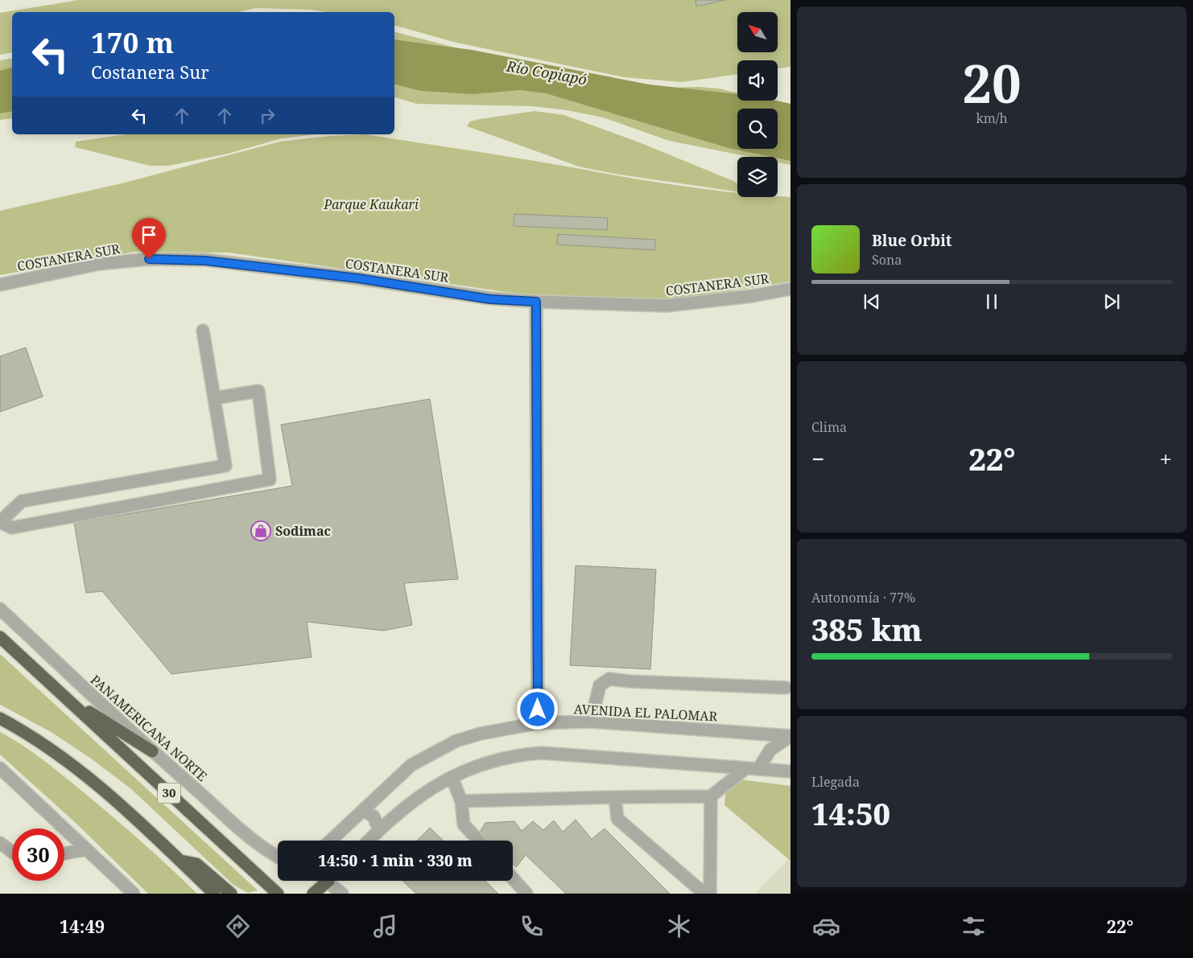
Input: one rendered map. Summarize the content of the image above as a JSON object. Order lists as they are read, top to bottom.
{
  "streets": {
    "highway": ["30"],
    "street": ["COSTANERA SUR", "AVENIDA EL PALOMAR", "PANAMERICANA NORTE"]
  },
  "water": ["Río Copiapó"],
  "parks": ["Parque Kaukari"],
  "places": {
    "shop": ["Sodimac"]
  },
  "north": "top left",
  "page": {
    "tile": [
      ["20", "km/h"],
      "Clima",
      ["Autonomía · 77%", "385 km"],
      ["Llegada", "14:50"]
    ],
    "turn": ["170 m", "Costanera Sur"],
    "song": ["Blue Orbit", "Sona"],
    "heat": ["−", "22°", "+"],
    "limit": "30",
    "trip": "14:50 · 1 min · 330 m",
    "tabs": ["14:49", "22°"]
  }
}
